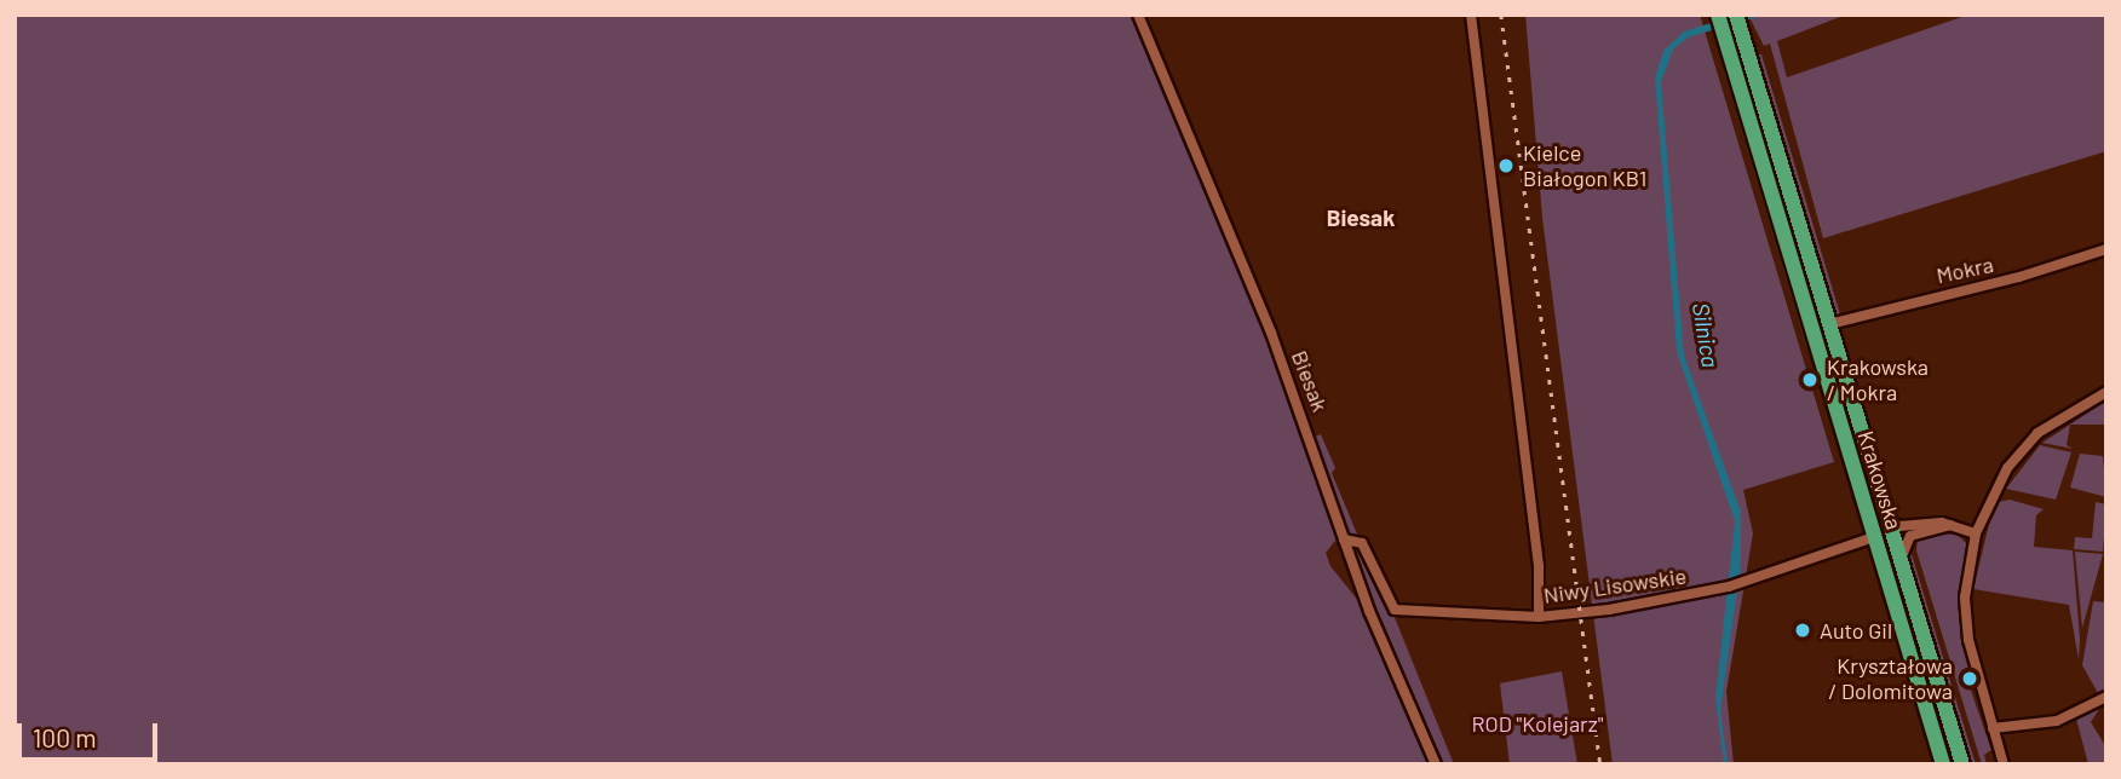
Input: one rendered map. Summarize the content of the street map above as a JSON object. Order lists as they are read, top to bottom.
{
  "streets": {
    "main road": ["Krakowska"],
    "street": ["Mokra", "Biesak", "Niwy Lisowskie"]
  },
  "crossings": [
    ["Mokra", "Krakowska"],
    ["Biesak", "Niwy Lisowskie"],
    ["Krakowska", "Niwy Lisowskie"]
  ],
  "districts": ["Biesak"],
  "water": ["Silnica"],
  "parks": ["ROD \"Kolejarz\""],
  "places": [
    "Kielce Białogon KB1",
    "Krakowska / Mokra",
    "Auto Gil",
    "Kryształowa / Dolomitowa"
  ],
  "scale_bar": "100 m"
}
